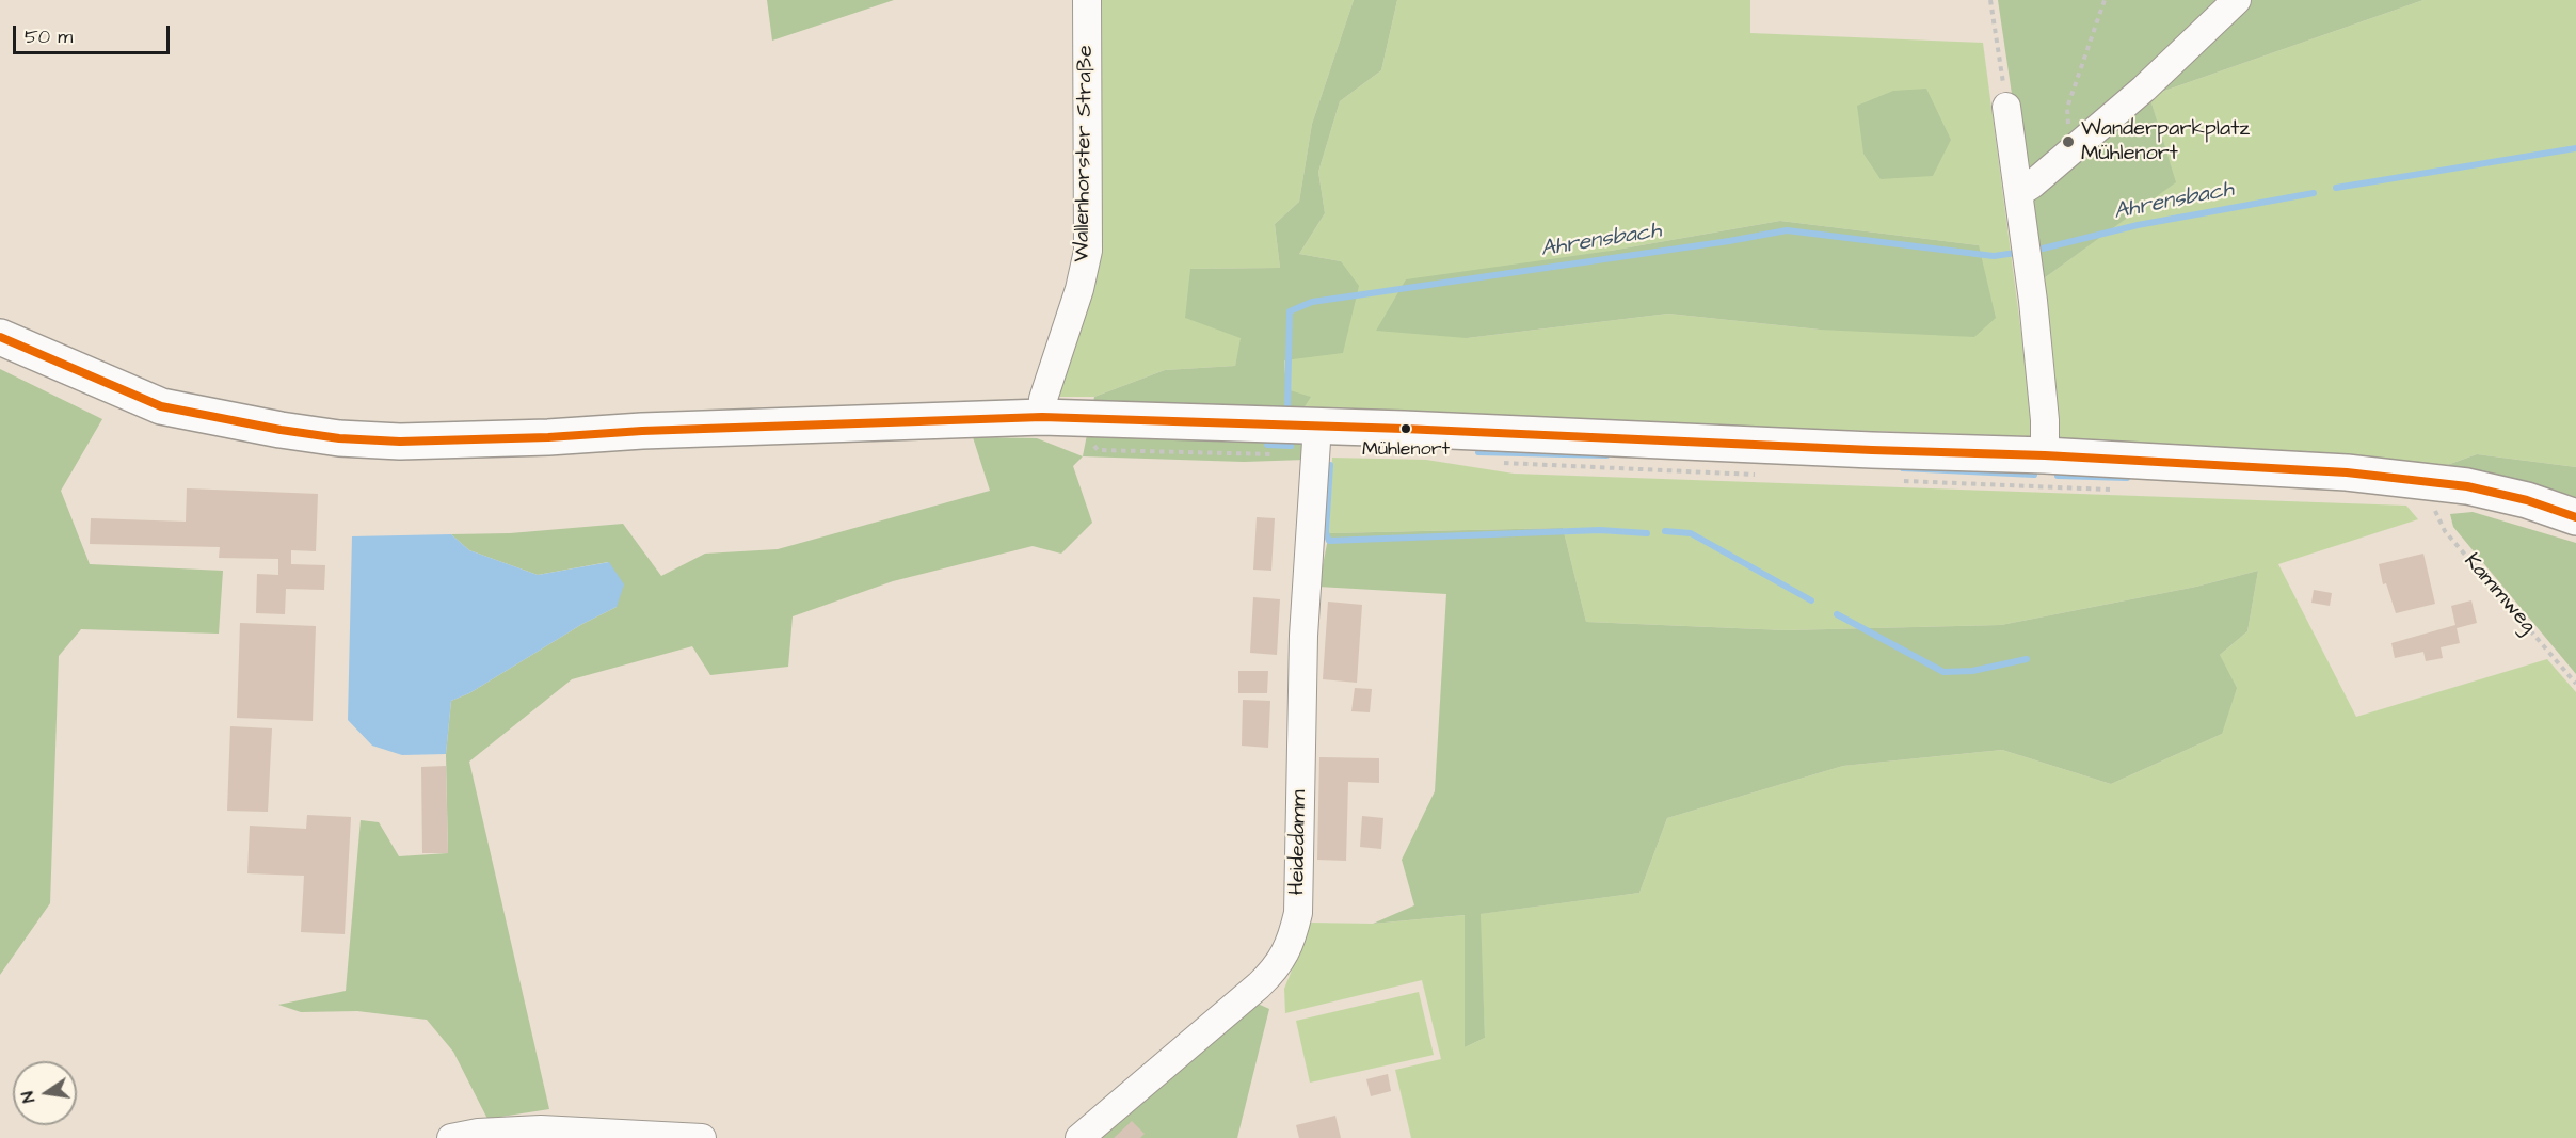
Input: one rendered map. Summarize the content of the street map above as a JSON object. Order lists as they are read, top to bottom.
{
  "streets": {
    "street": ["Wallenhorster Straße", "Heidedamm"],
    "path": ["Kammweg"]
  },
  "water": ["Ahrensbach"],
  "places": ["Wanderparkplatz Mühlenort", "Mühlenort"],
  "scale_bar": "50 m",
  "north": "left"
}
